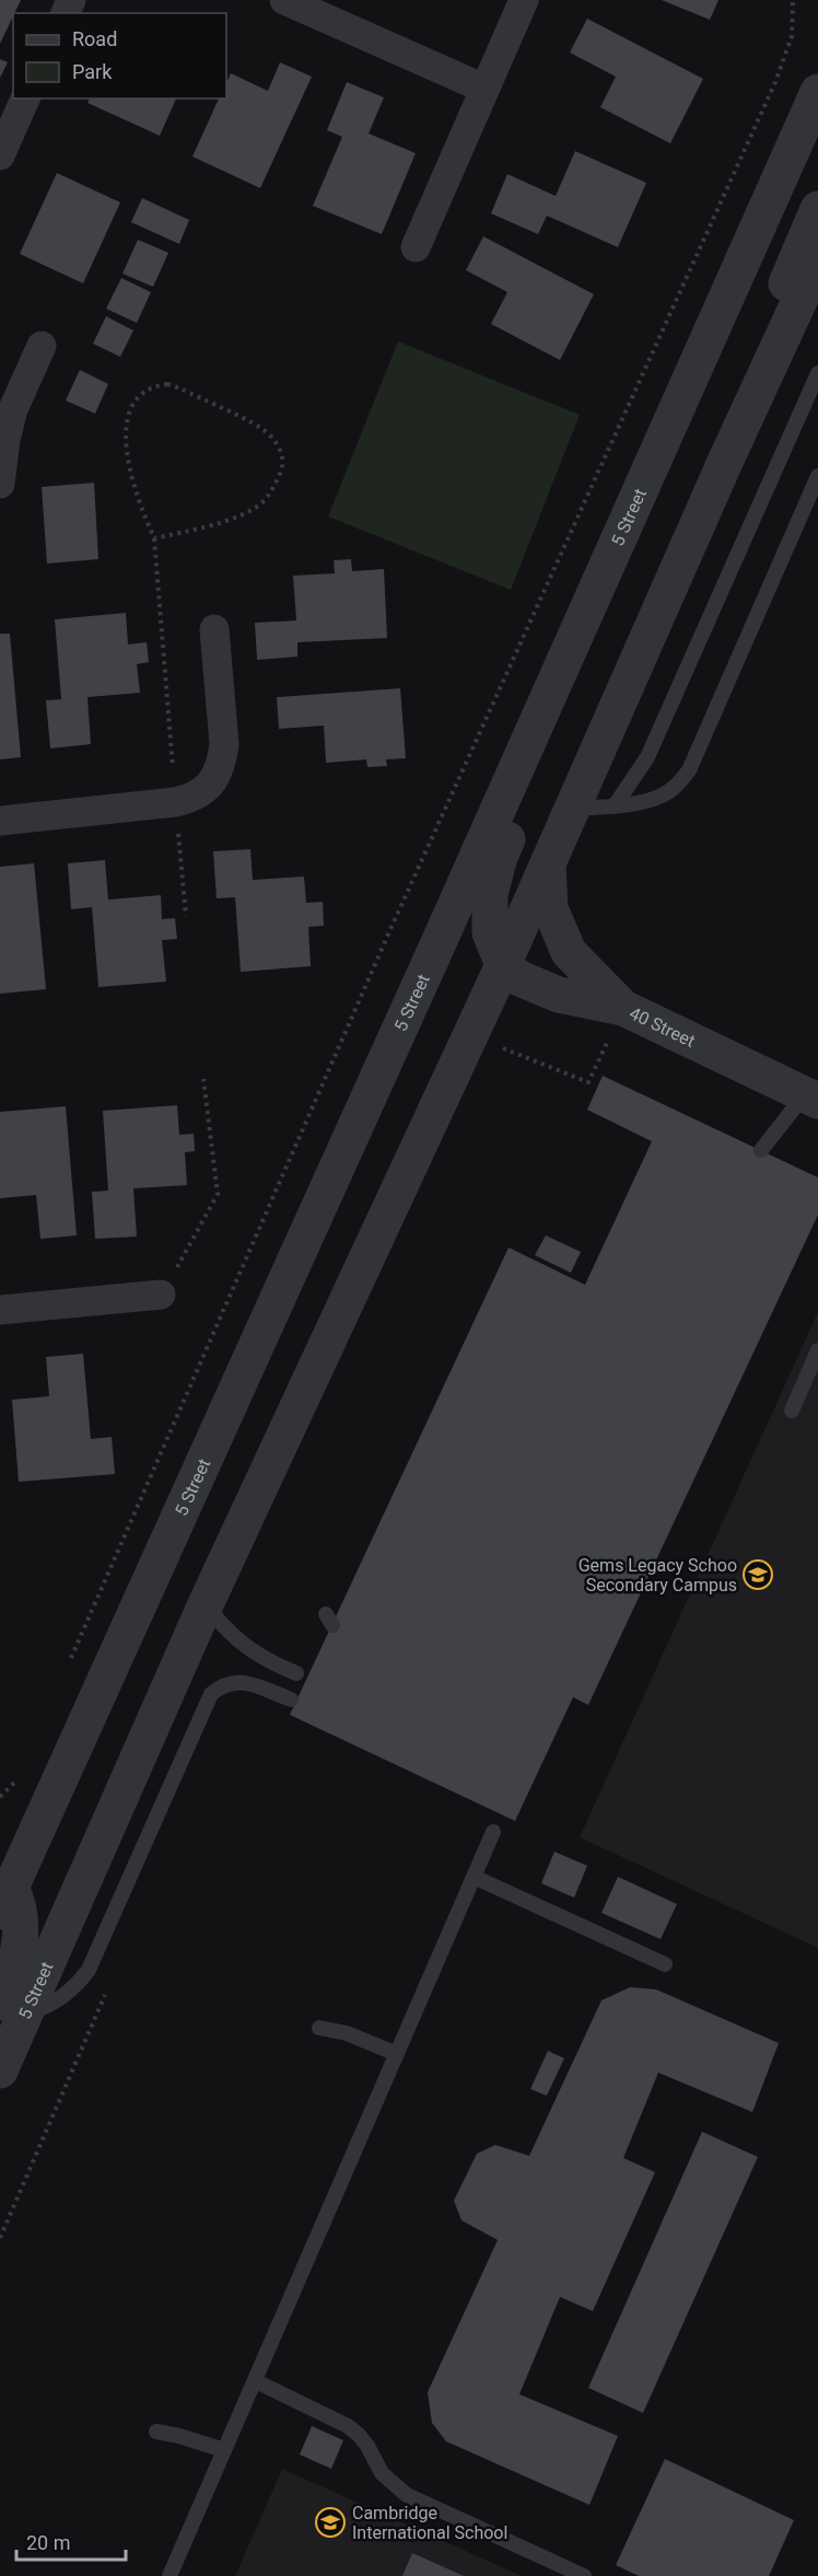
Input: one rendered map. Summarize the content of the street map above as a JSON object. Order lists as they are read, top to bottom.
{
  "streets": {
    "street": ["5 Street", "40 Street"]
  },
  "crossings": [
    ["5 Street", "40 Street"]
  ],
  "places": {
    "school or university": ["Gems Legacy Schoo Secondary Campus", "Cambridge International School"]
  },
  "legend": ["Road", "Park"],
  "scale_bar": "20 m"
}
